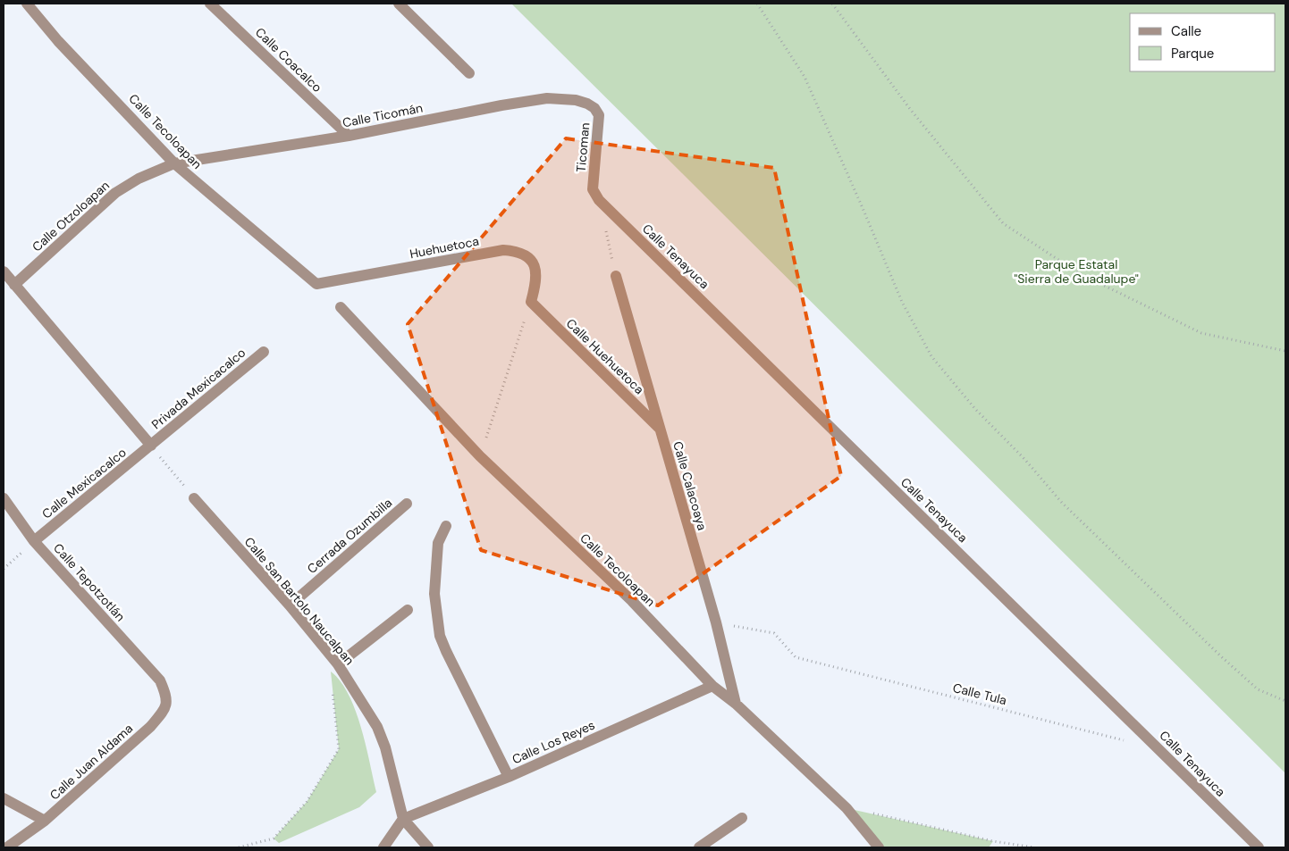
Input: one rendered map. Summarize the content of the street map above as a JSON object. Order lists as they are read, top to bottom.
{
  "streets": {
    "street": [
      "Calle Coacalco",
      "Calle Ticomán",
      "Calle Tecoloapan",
      "Ticoman",
      "Calle Otzoloapan",
      "Huehuetoca",
      "Calle Tenayuca",
      "Calle Huehuetoca",
      "Privada Mexicacalco",
      "Calle Mexicacalco",
      "Calle Calacoaya",
      "Cerrada Ozumbilla",
      "Calle Tepotzotlán",
      "Calle San Bartolo Naucalpan",
      "Calle Los Reyes",
      "Calle Juan Aldama"
    ],
    "path": ["Calle Tula"]
  },
  "crossings": [
    ["Calle Coacalco", "Calle Ticomán"],
    ["Calle Ticomán", "Calle Tecoloapan"],
    ["Calle Ticomán", "Ticoman"],
    ["Calle Ticomán", "Calle Otzoloapan"],
    ["Calle Tecoloapan", "Calle Otzoloapan"],
    ["Calle Tecoloapan", "Huehuetoca"],
    ["Calle Tecoloapan", "Calle Calacoaya"],
    ["Calle Tecoloapan", "Calle Los Reyes"],
    ["Ticoman", "Calle Tenayuca"],
    ["Huehuetoca", "Calle Huehuetoca"],
    ["Calle Huehuetoca", "Calle Calacoaya"],
    ["Privada Mexicacalco", "Calle Mexicacalco"],
    ["Calle Mexicacalco", "Calle Tepotzotlán"],
    ["Calle Calacoaya", "Calle Tula"],
    ["Cerrada Ozumbilla", "Calle San Bartolo Naucalpan"],
    ["Calle Tepotzotlán", "Calle Juan Aldama"],
    ["Calle San Bartolo Naucalpan", "Calle Los Reyes"]
  ],
  "parks": ["Parque Estatal \"Sierra de Guadalupe\""],
  "legend": ["Calle", "Parque"]
}
